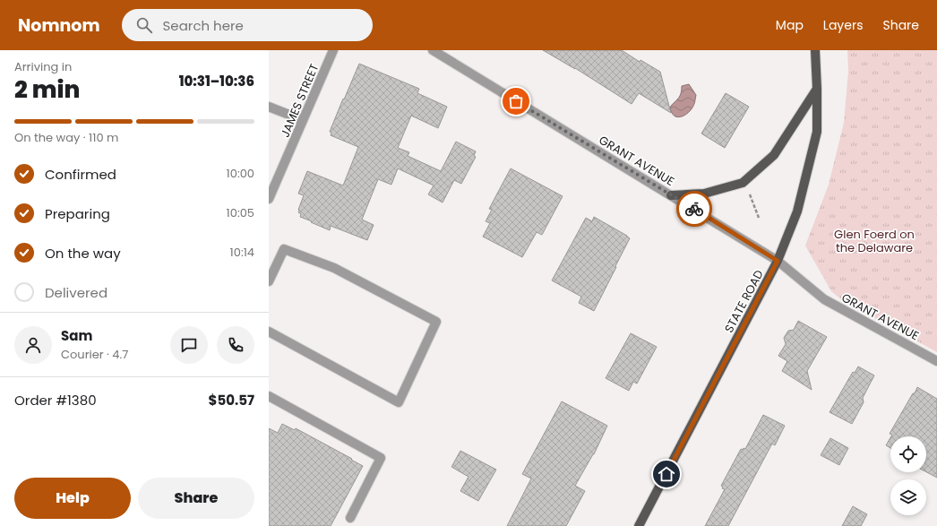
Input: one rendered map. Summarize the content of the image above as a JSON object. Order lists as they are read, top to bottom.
{
  "streets": {
    "main road": ["STATE ROAD"],
    "street": ["JAMES STREET", "GRANT AVENUE"]
  },
  "crossings": [
    ["GRANT AVENUE", "STATE ROAD"]
  ],
  "parks": ["Glen Foerd on the Delaware"],
  "page": {
    "header": "Nomnom",
    "search": "Search here",
    "nav": ["Map", "Layers", "Share"],
    "heading": ["2 min", "Arriving in", "10:31–10:36"],
    "panel": [
      "Sam",
      "Courier · 4.7",
      "Order #1380",
      "$50.57"
    ],
    "bar": "On the way · 110 m",
    "list": [
      ["Confirmed", "10:00"],
      ["Preparing", "10:05"],
      ["On the way", "10:14"],
      "Delivered"
    ],
    "buttons": ["Help", "Share"]
  }
}
